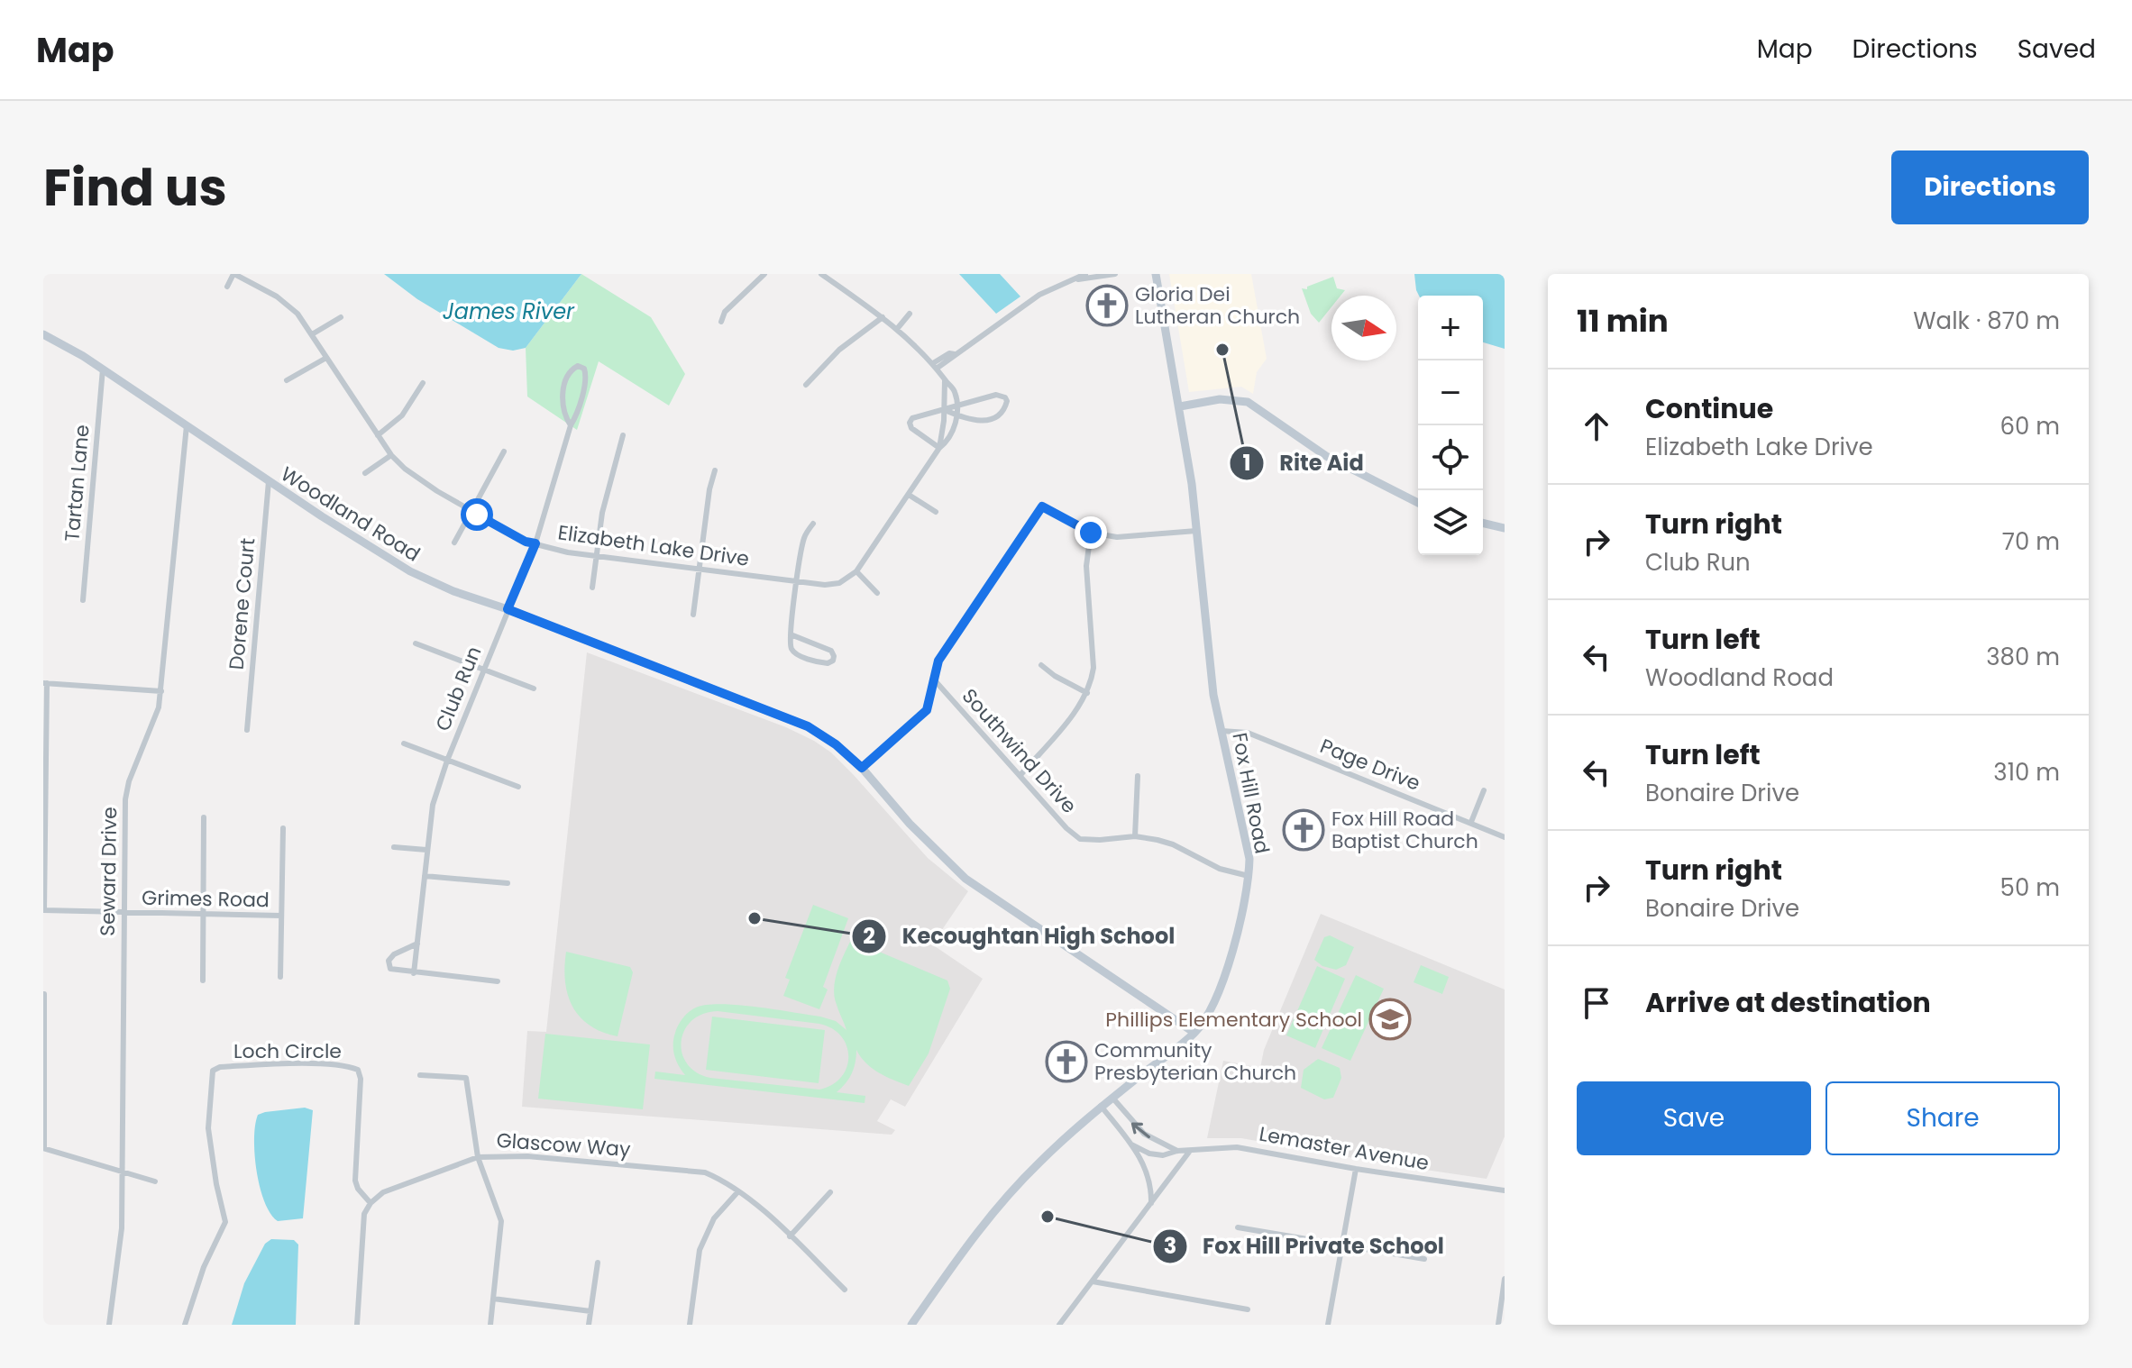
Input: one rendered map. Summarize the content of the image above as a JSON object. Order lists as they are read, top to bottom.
{
  "streets": {
    "main road": ["Woodland Road", "Fox Hill Road"],
    "street": [
      "Tartan Lane",
      "Elizabeth Lake Drive",
      "Dorene Court",
      "Club Run",
      "Southwind Drive",
      "Page Drive",
      "Seward Drive",
      "Grimes Road",
      "Loch Circle",
      "Glascow Way",
      "Lemaster Avenue"
    ]
  },
  "crossings": [
    ["Tartan Lane", "Woodland Road"],
    ["Woodland Road", "Dorene Court"],
    ["Woodland Road", "Club Run"],
    ["Woodland Road", "Fox Hill Road"],
    ["Woodland Road", "Seward Drive"],
    ["Elizabeth Lake Drive", "Club Run"],
    ["Southwind Drive", "Fox Hill Road"],
    ["Page Drive", "Fox Hill Road"],
    ["Fox Hill Road", "Lemaster Avenue"],
    ["Seward Drive", "Grimes Road"],
    ["Loch Circle", "Glascow Way"]
  ],
  "water": ["James River"],
  "places": {
    "church": ["Gloria Dei Lutheran Church", "Fox Hill Road Baptist Church", "Community Presbyterian Church"],
    "other": ["Rite Aid", "Kecoughtan High School", "Fox Hill Private School"],
    "school or university": ["Phillips Elementary School"]
  },
  "north": "right",
  "page": {
    "header": "Map",
    "nav": ["Map", "Directions", "Saved"],
    "title": "Find us",
    "buttons": [
      "Directions",
      ["Save", "Share"]
    ],
    "heading": ["11 min", "Walk · 870 m"],
    "map_buttons": ["+", "−"],
    "list": [
      ["Continue", "Elizabeth Lake Drive", "60 m"],
      ["Turn right", "Club Run", "70 m"],
      ["Turn left", "Woodland Road", "380 m"],
      ["Turn left", "Bonaire Drive", "310 m"],
      ["Turn right", "Bonaire Drive", "50 m"],
      "Arrive at destination"
    ]
  }
}
